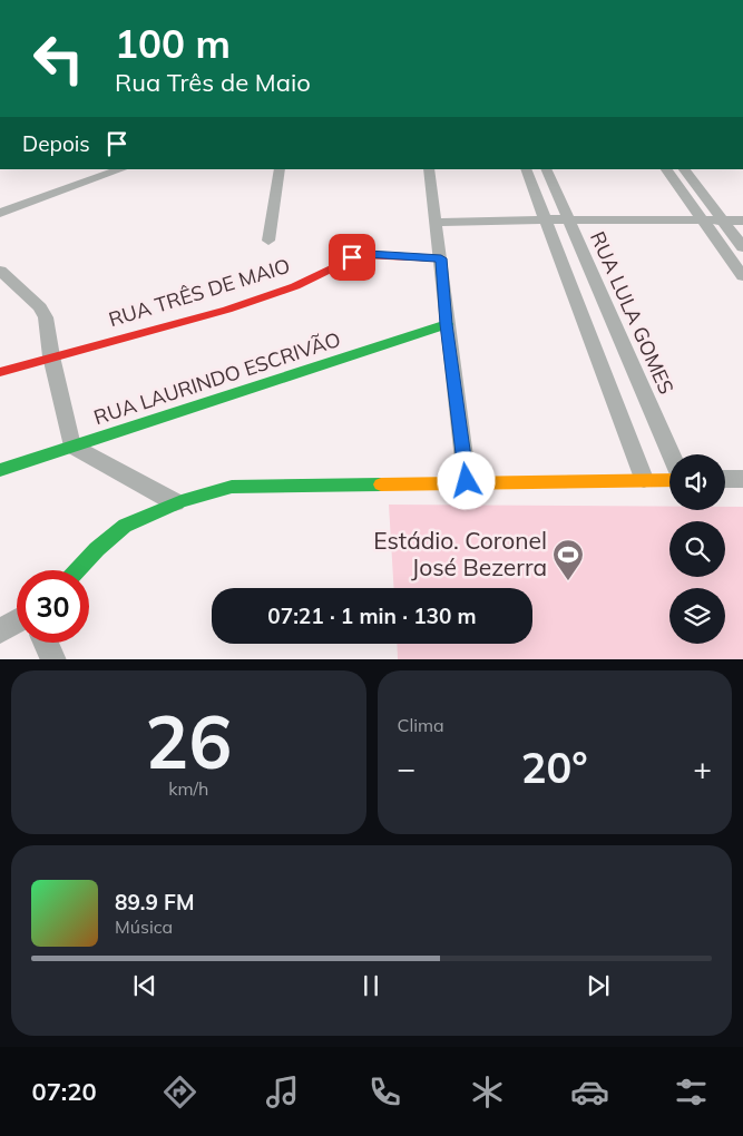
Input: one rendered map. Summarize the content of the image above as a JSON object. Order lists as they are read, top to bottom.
{
  "streets": {
    "street": ["RUA TRÊS DE MAIO", "RUA LULA GOMES", "RUA LAURINDO ESCRIVÃO"]
  },
  "places": {
    "sports": ["Estádio. Coronel José Bezerra"]
  },
  "page": {
    "turn": ["100 m", "Rua Três de Maio"],
    "then": "Depois",
    "limit": "30",
    "trip": "07:21 · 1 min · 130 m",
    "tile": [
      ["26", "km/h"],
      "Clima"
    ],
    "heat": ["−", "20°", "+"],
    "song": ["89.9 FM", "Música"],
    "tabs": "07:20"
  }
}
